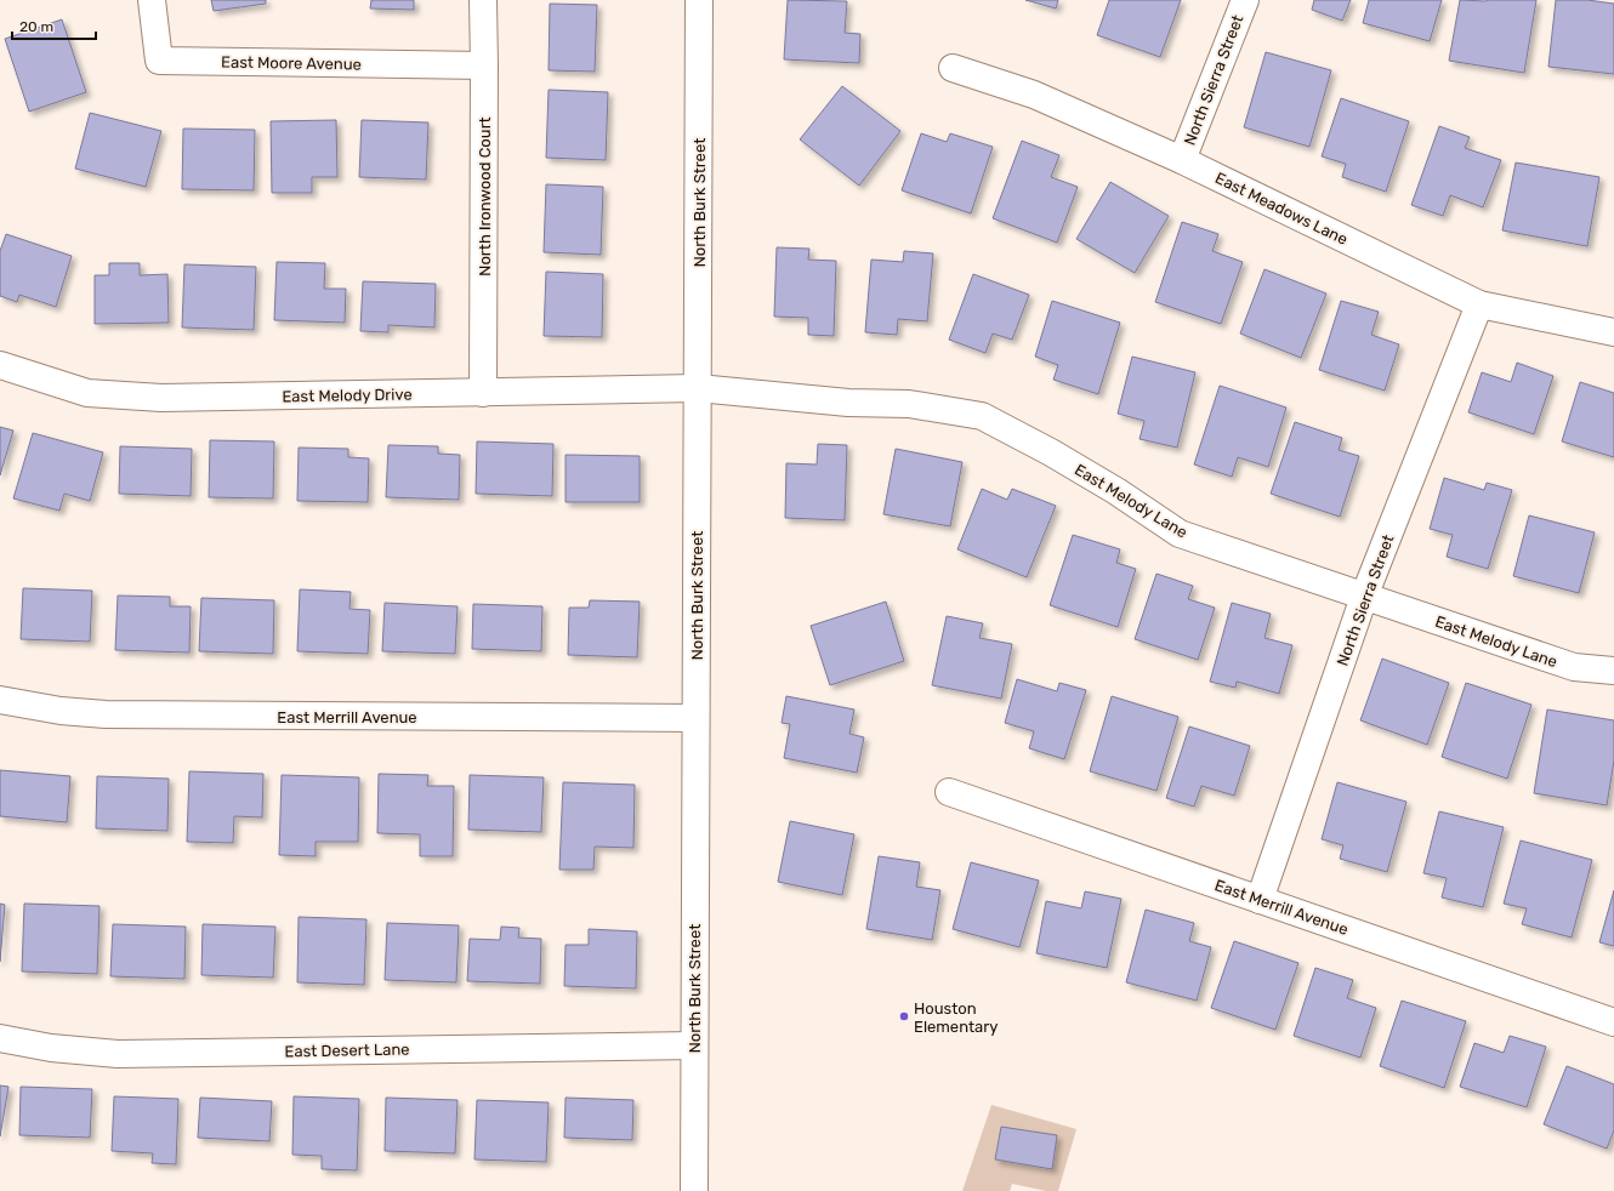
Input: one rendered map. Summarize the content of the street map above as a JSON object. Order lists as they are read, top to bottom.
{
  "streets": {
    "street": [
      "East Moore Avenue",
      "North Sierra Street",
      "North Ironwood Court",
      "North Burk Street",
      "East Meadows Lane",
      "East Melody Drive",
      "East Melody Lane",
      "East Merrill Avenue",
      "East Desert Lane"
    ]
  },
  "crossings": [
    ["East Moore Avenue", "North Ironwood Court"],
    ["North Sierra Street", "East Meadows Lane"],
    ["North Sierra Street", "East Melody Lane"],
    ["North Sierra Street", "East Merrill Avenue"],
    ["North Ironwood Court", "East Melody Drive"],
    ["North Burk Street", "East Melody Drive"],
    ["North Burk Street", "East Melody Lane"],
    ["North Burk Street", "East Merrill Avenue"],
    ["North Burk Street", "East Desert Lane"],
    ["East Melody Drive", "East Melody Lane"]
  ],
  "places": ["Houston Elementary"],
  "scale_bar": "20 m"
}
